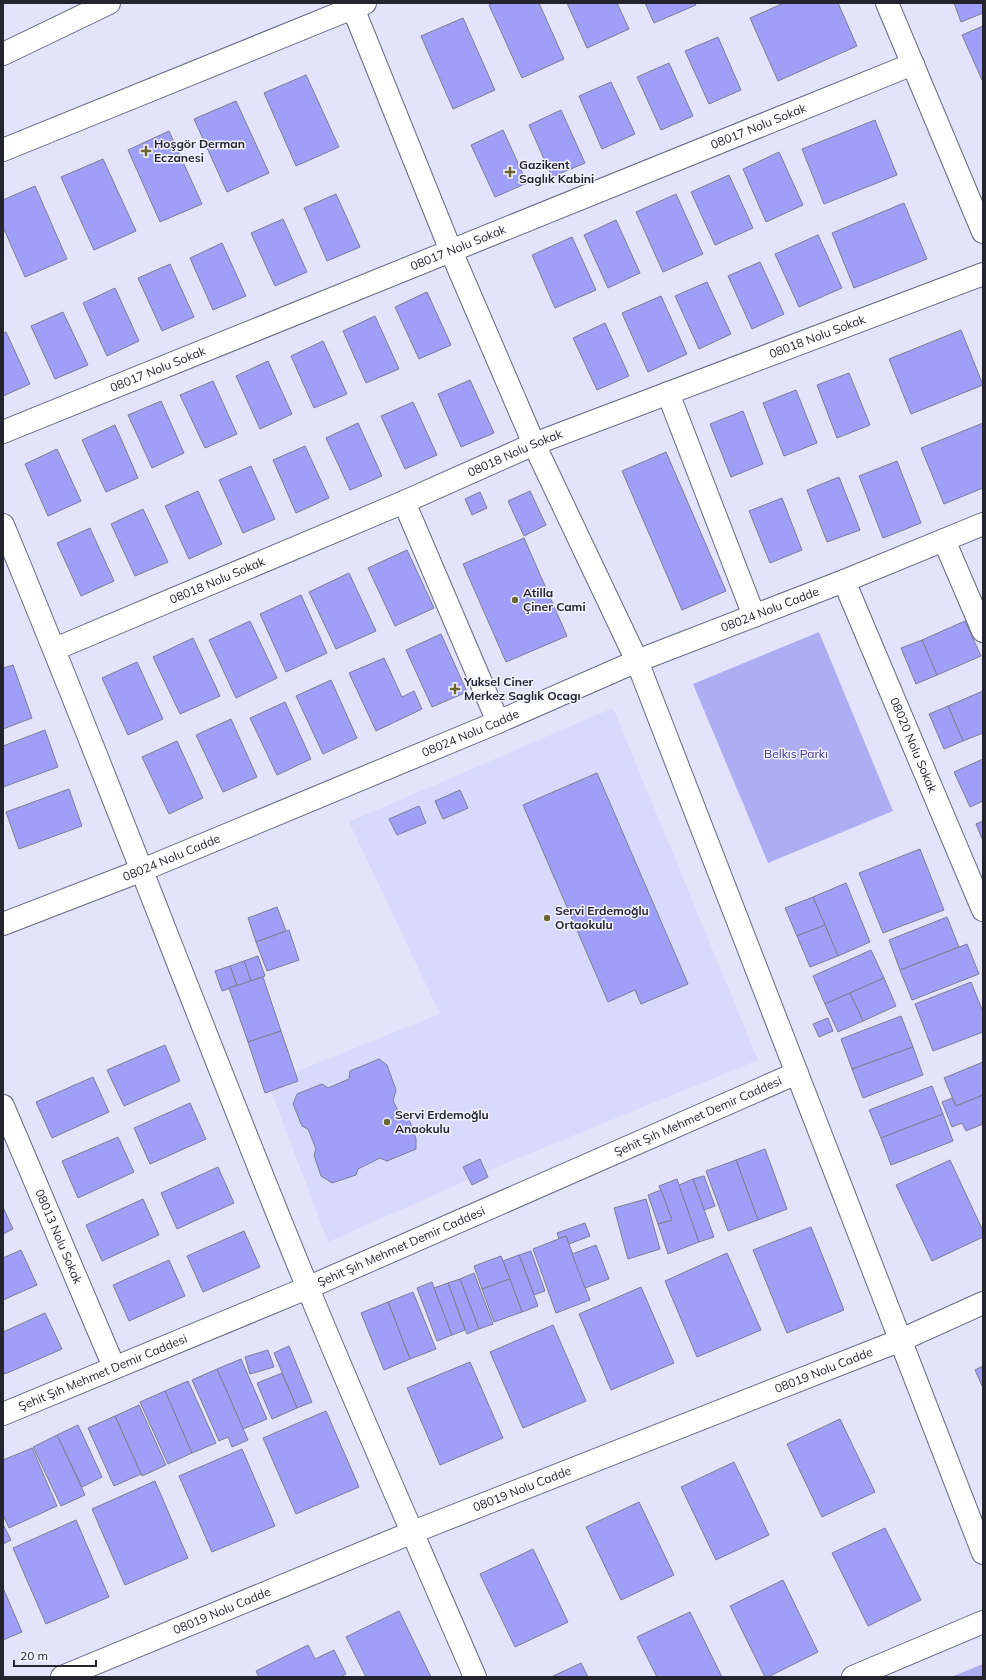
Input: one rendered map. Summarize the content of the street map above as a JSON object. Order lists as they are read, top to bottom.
{
  "streets": {
    "street": [
      "08017 Nolu Sokak",
      "08018 Nolu Sokak",
      "08024 Nolu Cadde",
      "08020 Nolu Sokak",
      "Şehit Şıh Mehmet Demir Caddesi",
      "08013 Nolu Sokak",
      "08019 Nolu Cadde"
    ]
  },
  "crossings": [
    ["08024 Nolu Cadde", "08020 Nolu Sokak"],
    ["Şehit Şıh Mehmet Demir Caddesi", "08013 Nolu Sokak"]
  ],
  "parks": ["Belkıs Parkı"],
  "places": {
    "health": ["Hoşgör Derman Eczanesi", "Gazikent Saglık Kabini", "Yuksel Ciner Merkez Saglık Ocagı"],
    "other": ["Atilla Çiner Cami", "Servi Erdemoğlu Ortaokulu", "Servi Erdemoğlu Anaokulu"]
  },
  "scale_bar": "20 m"
}
